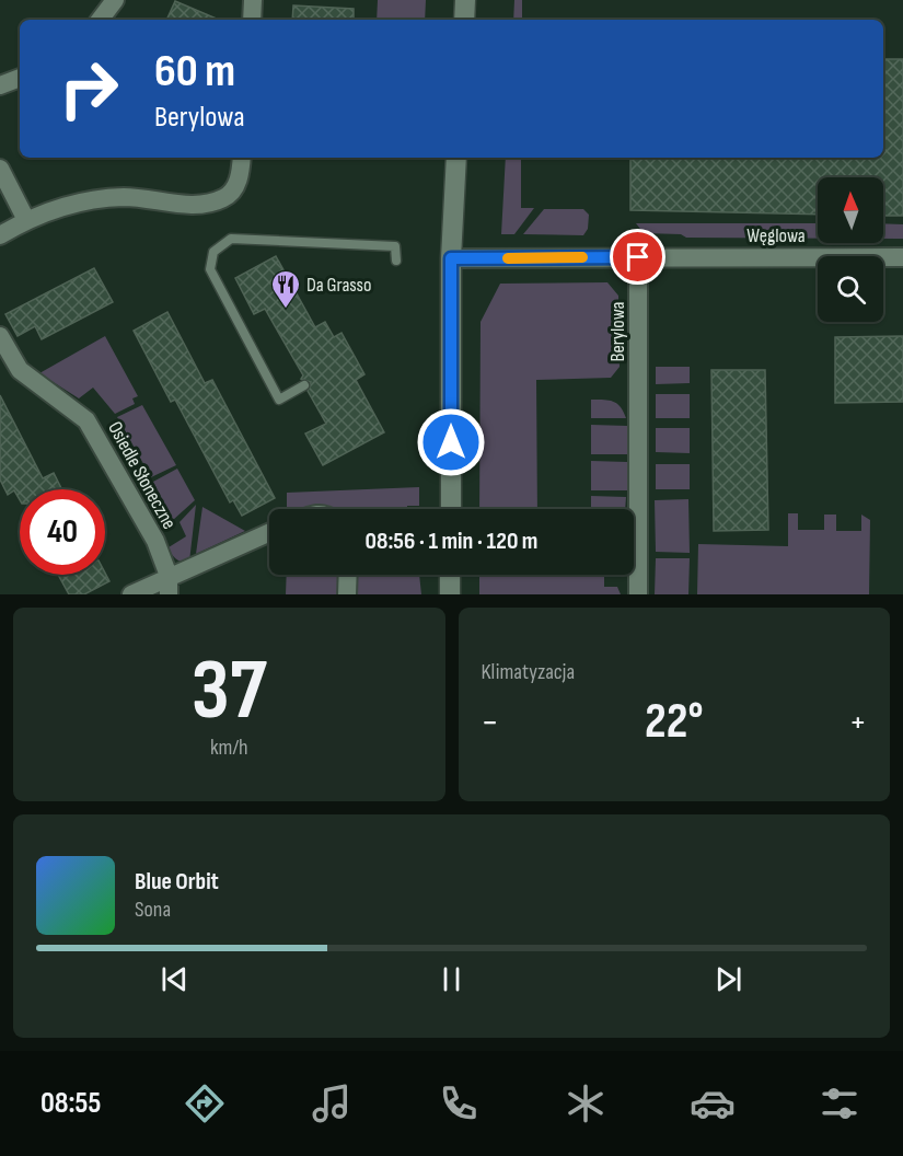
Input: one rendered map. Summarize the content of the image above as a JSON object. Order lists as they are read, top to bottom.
{
  "streets": {
    "street": ["Węglowa", "Berylowa", "Osiedle Słoneczne"]
  },
  "crossings": [
    ["Węglowa", "Berylowa"]
  ],
  "places": {
    "restaurant": ["Da Grasso"]
  },
  "north": "top",
  "page": {
    "turn": ["60 m", "Berylowa"],
    "limit": "40",
    "trip": "08:56 · 1 min · 120 m",
    "tile": [
      ["37", "km/h"],
      "Klimatyzacja"
    ],
    "heat": ["−", "22°", "+"],
    "song": ["Blue Orbit", "Sona"],
    "tabs": "08:55"
  }
}
